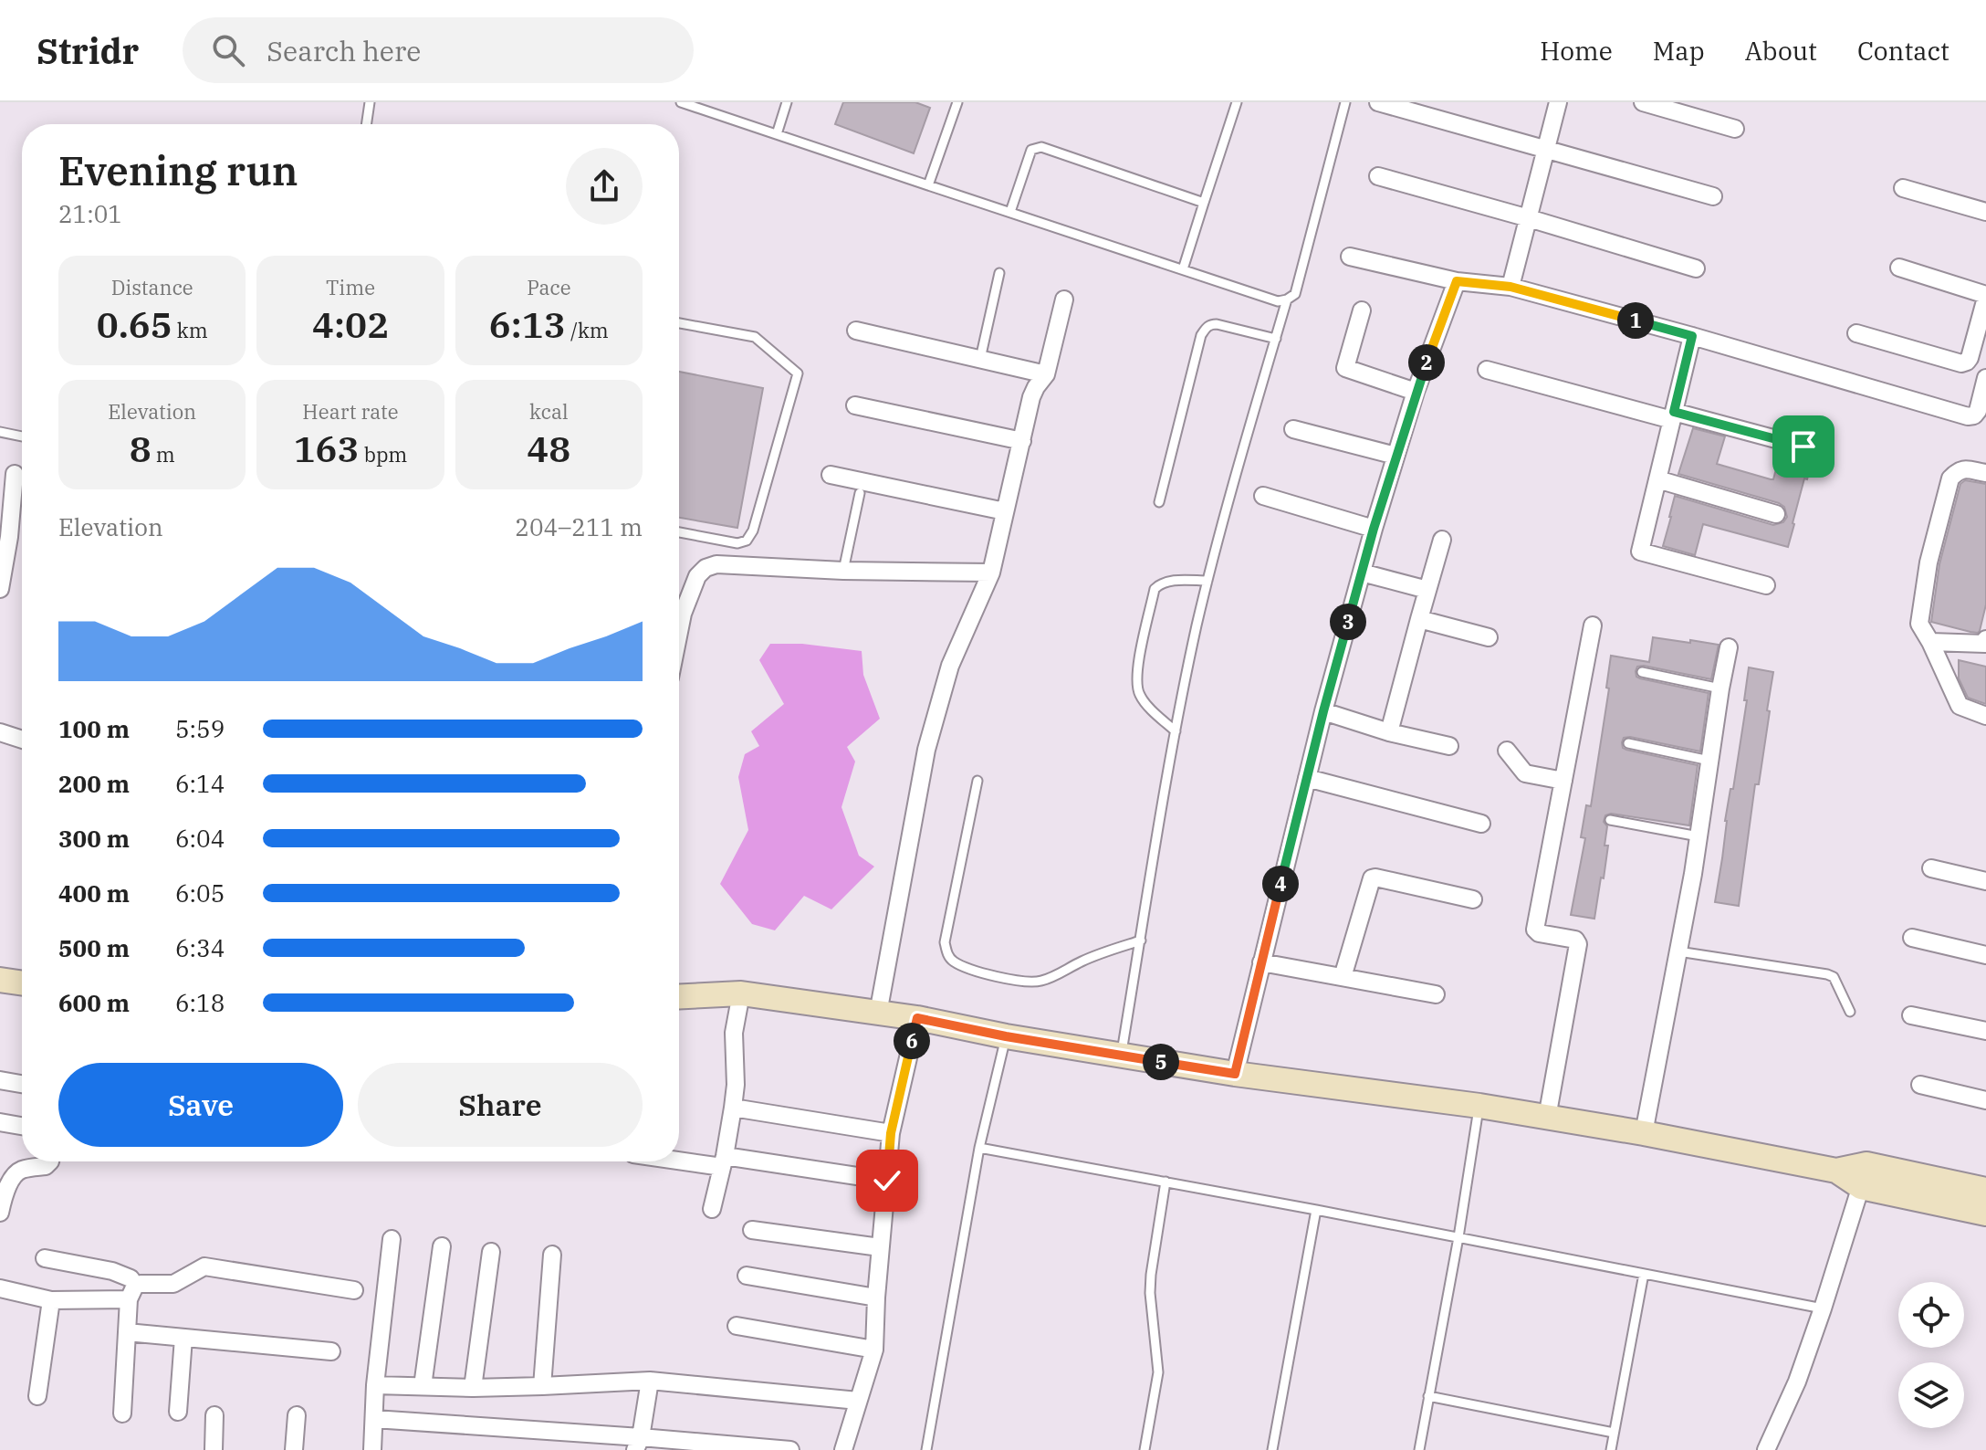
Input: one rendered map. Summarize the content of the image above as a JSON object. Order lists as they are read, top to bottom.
{
  "page": {
    "header": "Stridr",
    "search": "Search here",
    "nav": [
      "Home",
      "Map",
      "About",
      "Contact"
    ],
    "heading": ["Evening run", "21:01"],
    "stats": [
      ["Distance", "0.65 km"],
      ["Time", "4:02"],
      ["Pace", "6:13 /km"],
      ["Elevation", "8 m"],
      ["Heart rate", "163 bpm"],
      ["kcal", "48"]
    ],
    "pins": [
      "1",
      "2",
      "3",
      "4",
      "6",
      "5"
    ],
    "chart": ["Elevation", "204–211 m"],
    "list": [
      {
        "name": "100 m",
        "note": "5:59"
      },
      {
        "name": "200 m",
        "note": "6:14"
      },
      {
        "name": "300 m",
        "note": "6:04"
      },
      {
        "name": "400 m",
        "note": "6:05"
      },
      {
        "name": "500 m",
        "note": "6:34"
      },
      {
        "name": "600 m",
        "note": "6:18"
      }
    ],
    "buttons": ["Save", "Share"]
  }
}
